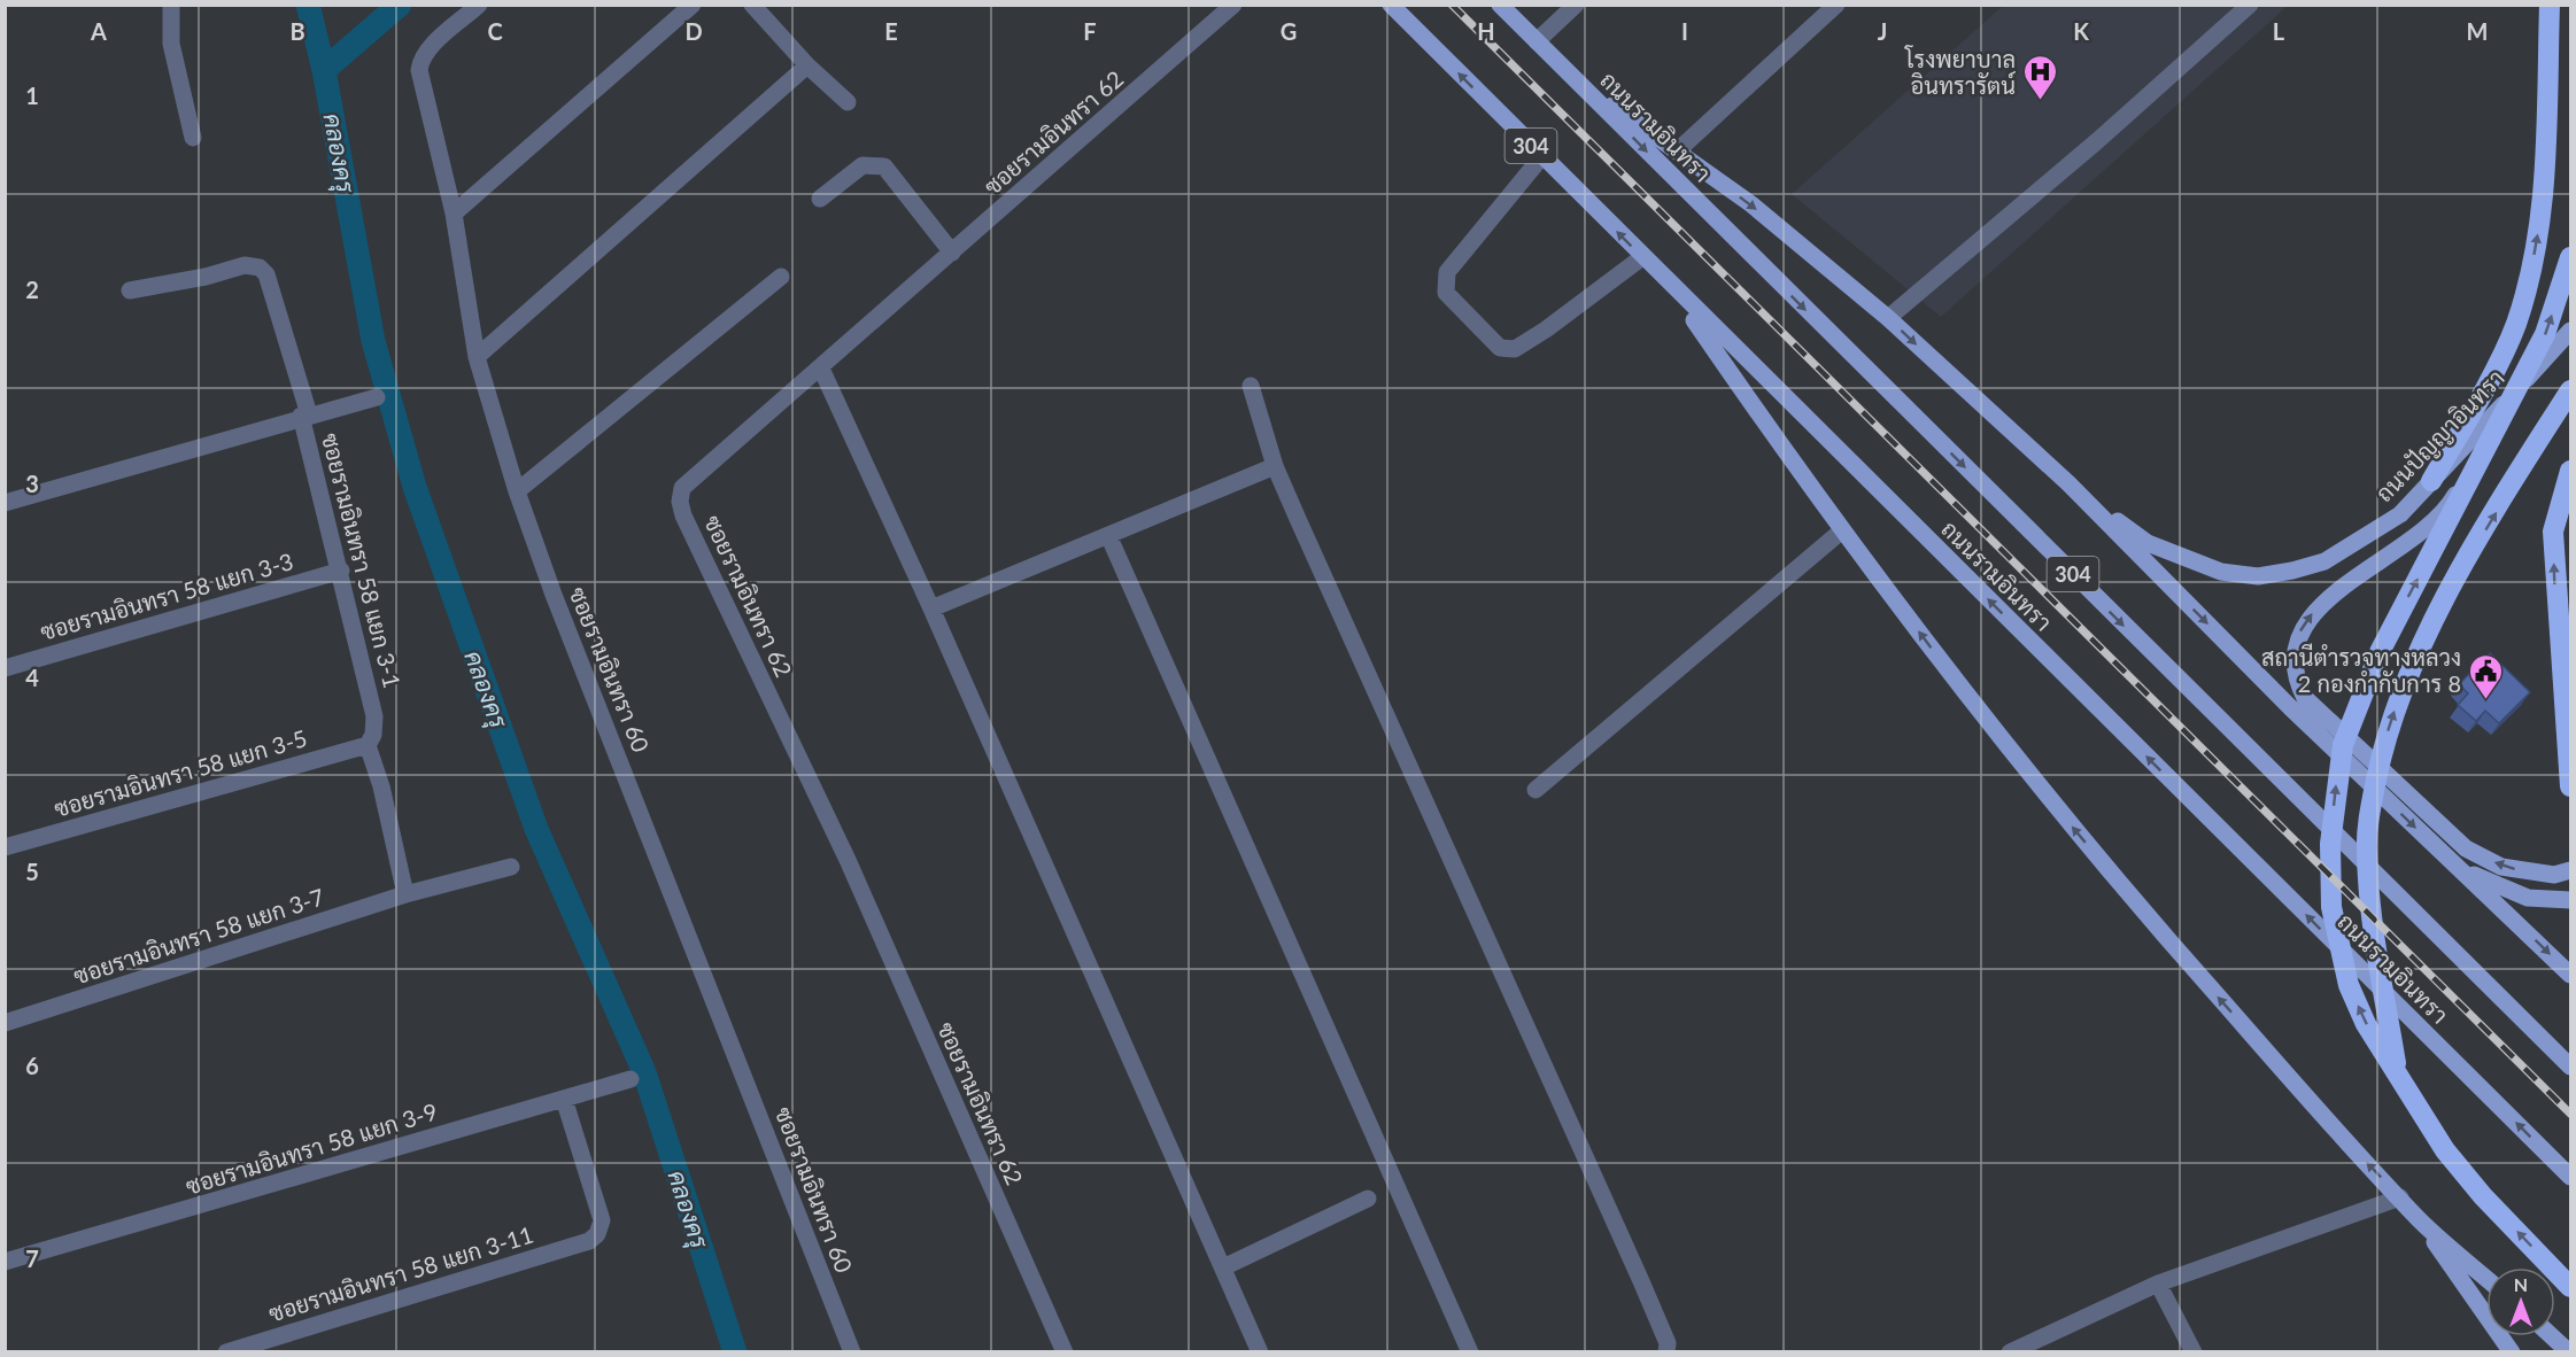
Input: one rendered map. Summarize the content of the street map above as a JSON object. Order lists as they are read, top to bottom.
{
  "streets": {
    "main road": ["ถนนรามอินทรา", "304", "ถนนปัญญาอินทรา"],
    "street": [
      "ซอยรามอินทรา 62",
      "ซอยรามอินทรา 58 แยก 3-1",
      "ซอยรามอินทรา 58 แยก 3-3",
      "ซอยรามอินทรา 60",
      "ซอยรามอินทรา 58 แยก 3-5",
      "ซอยรามอินทรา 58 แยก 3-7",
      "ซอยรามอินทรา 58 แยก 3-9",
      "ซอยรามอินทรา 58 แยก 3-11"
    ]
  },
  "crossings": [
    ["ซอยรามอินทรา 58 แยก 3-1", "ซอยรามอินทรา 58 แยก 3-3"],
    ["ซอยรามอินทรา 58 แยก 3-1", "ซอยรามอินทรา 58 แยก 3-5"],
    ["ซอยรามอินทรา 58 แยก 3-1", "ซอยรามอินทรา 58 แยก 3-7"],
    ["ซอยรามอินทรา 58 แยก 3-9", "ซอยรามอินทรา 58 แยก 3-11"]
  ],
  "water": ["คลองครุ"],
  "places": {
    "hospital": ["โรงพยาบาล อินทรารัตน์"],
    "public building": ["สถานีตำรวจทางหลวง 2 กองกำกับการ 8"]
  },
  "north": "top",
  "grid": {
    "columns": [
      "A",
      "B",
      "C",
      "D",
      "E",
      "F",
      "G",
      "H",
      "I",
      "J",
      "K",
      "L",
      "M"
    ],
    "rows": [
      "1",
      "2",
      "3",
      "4",
      "5",
      "6",
      "7"
    ]
  }
}
